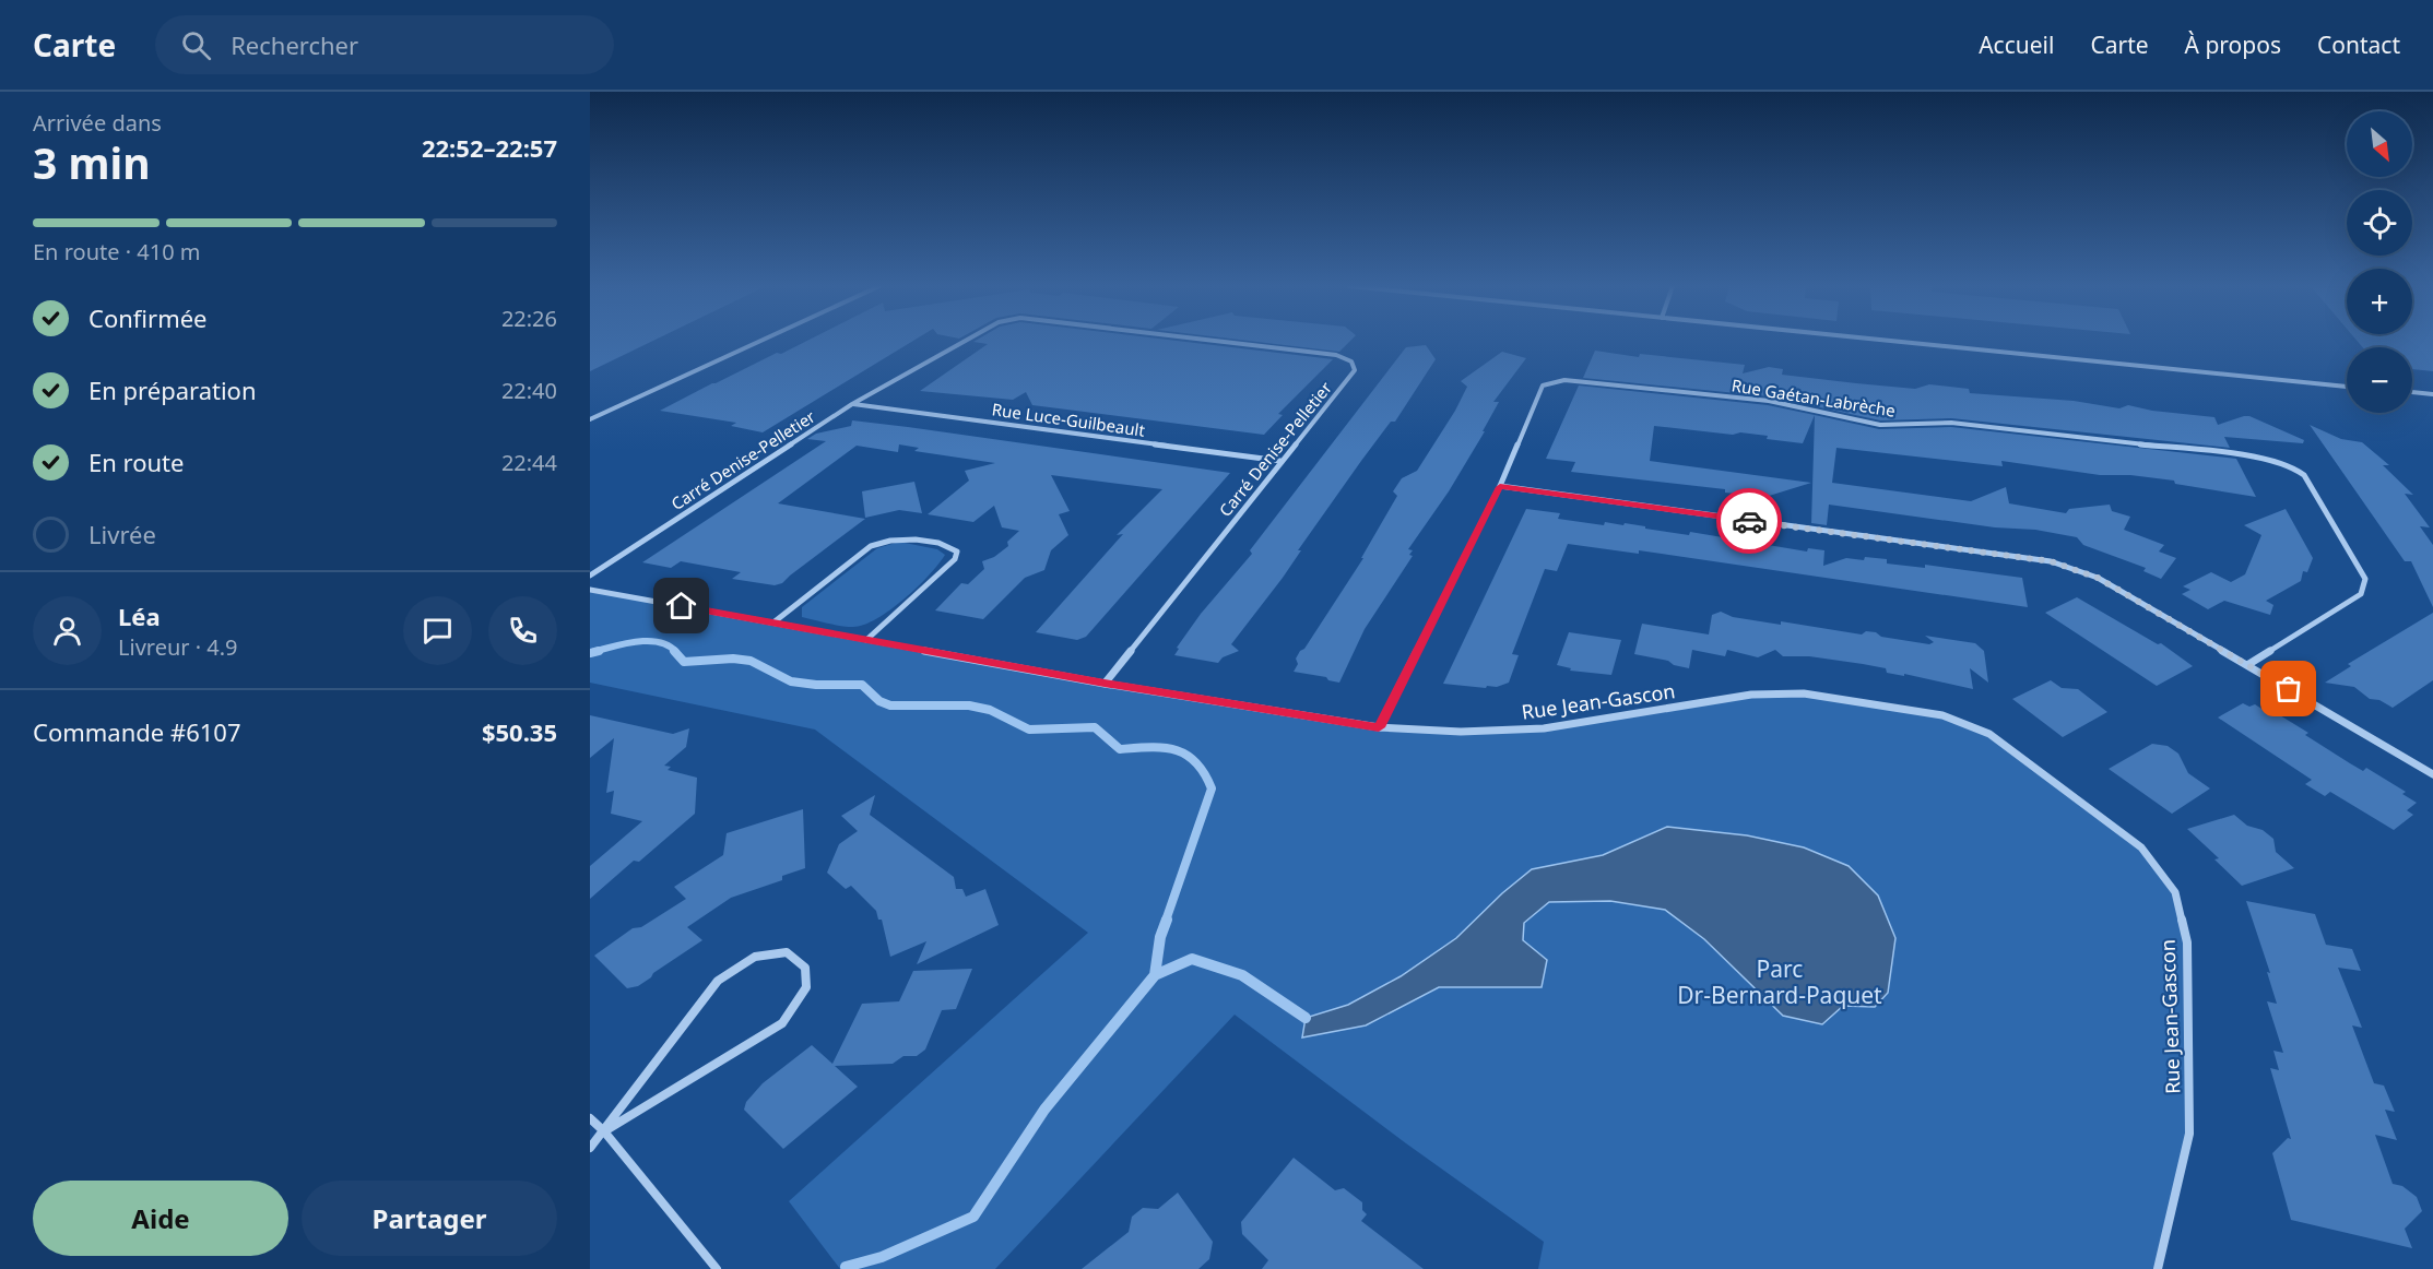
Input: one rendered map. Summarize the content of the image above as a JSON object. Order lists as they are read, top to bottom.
{
  "streets": {
    "street": [
      "Rue Gaétan-Labrèche",
      "Rue Luce-Guilbeault",
      "Carré Denise-Pelletier",
      "Rue Jean-Gascon"
    ]
  },
  "crossings": [
    ["Rue Gaétan-Labrèche", "Rue Jean-Gascon"],
    ["Rue Luce-Guilbeault", "Carré Denise-Pelletier"],
    ["Carré Denise-Pelletier", "Rue Jean-Gascon"]
  ],
  "parks": ["Parc Dr-Bernard-Paquet"],
  "north": "bottom right",
  "page": {
    "header": "Carte",
    "search": "Rechercher",
    "nav": [
      "Accueil",
      "Carte",
      "À propos",
      "Contact"
    ],
    "heading": ["3 min", "Arrivée dans", "22:52–22:57"],
    "panel": [
      "Léa",
      "Livreur · 4.9",
      "Commande #6107",
      "$50.35"
    ],
    "map_buttons": ["+", "−"],
    "bar": "En route · 410 m",
    "list": [
      ["Confirmée", "22:26"],
      ["En préparation", "22:40"],
      ["En route", "22:44"],
      "Livrée"
    ],
    "buttons": ["Aide", "Partager"]
  }
}
